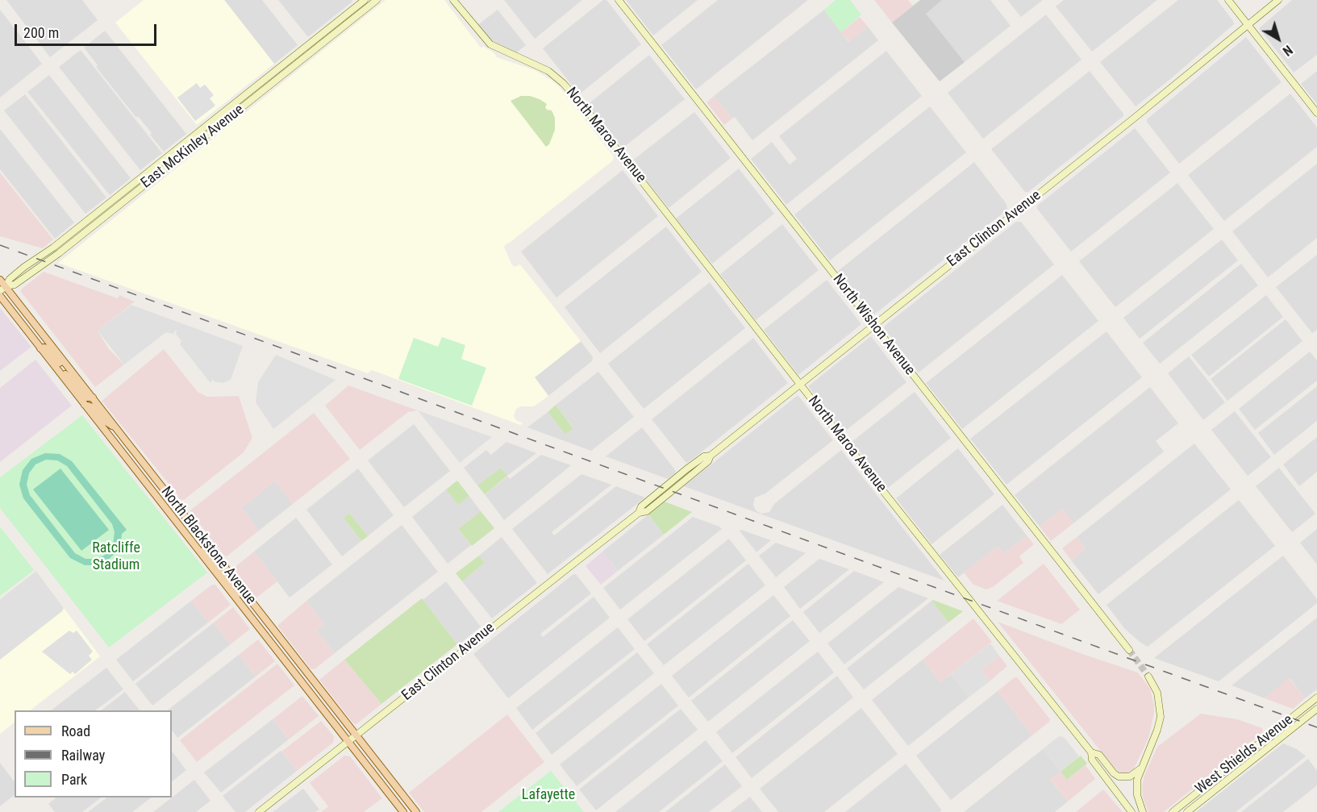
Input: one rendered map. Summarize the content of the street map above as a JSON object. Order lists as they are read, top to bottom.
{
  "streets": {
    "main road": [
      "North Maroa Avenue",
      "East McKinley Avenue",
      "East Clinton Avenue",
      "North Wishon Avenue",
      "North Blackstone Avenue",
      "West Shields Avenue"
    ]
  },
  "crossings": [
    ["North Maroa Avenue", "East Clinton Avenue"],
    ["East McKinley Avenue", "North Blackstone Avenue"],
    ["East Clinton Avenue", "North Wishon Avenue"],
    ["East Clinton Avenue", "North Blackstone Avenue"]
  ],
  "parks": ["Ratcliffe Stadium", "Lafayette"],
  "legend": ["Road", "Railway", "Park"],
  "scale_bar": "200 m",
  "north": "bottom right"
}
